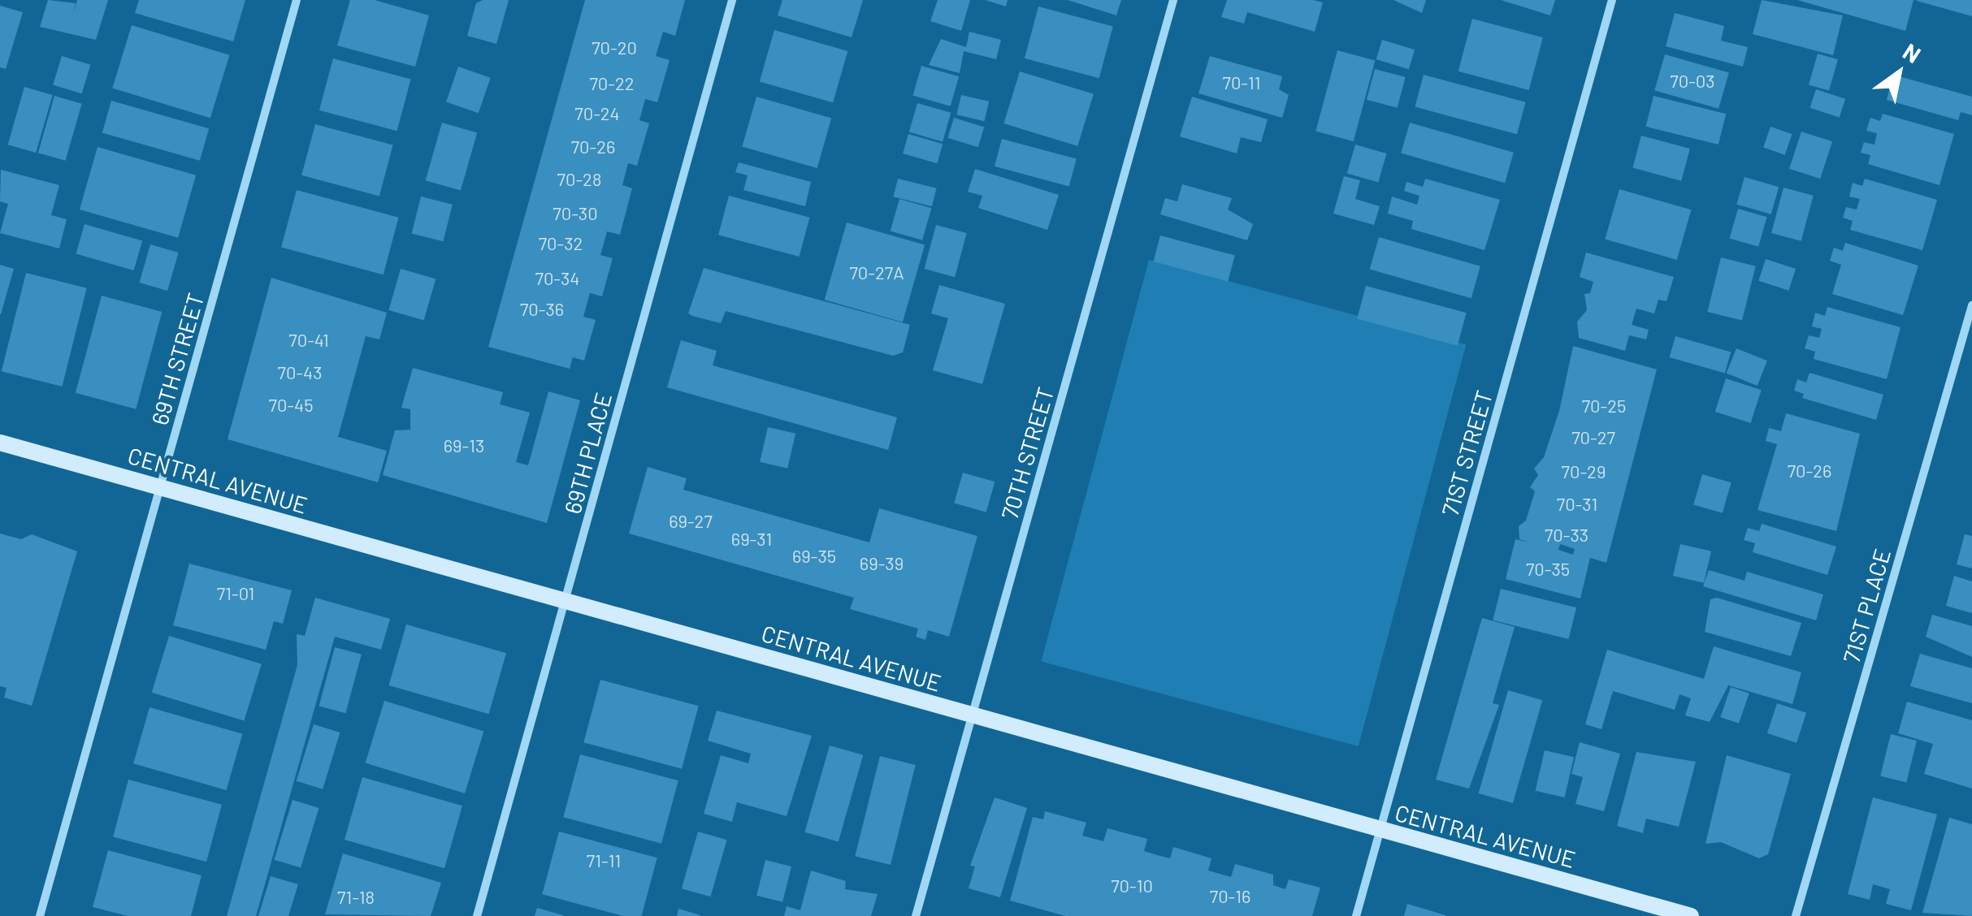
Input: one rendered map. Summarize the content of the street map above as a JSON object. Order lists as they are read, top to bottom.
{
  "streets": {
    "main road": ["CENTRAL AVENUE"],
    "street": [
      "69TH STREET",
      "69TH PLACE",
      "70TH STREET",
      "71ST STREET",
      "71ST PLACE"
    ]
  },
  "crossings": [
    ["69TH STREET", "CENTRAL AVENUE"],
    ["69TH PLACE", "CENTRAL AVENUE"],
    ["70TH STREET", "CENTRAL AVENUE"],
    ["71ST STREET", "CENTRAL AVENUE"]
  ],
  "house_numbers": [
    "70-20",
    "70-03",
    "70-11",
    "70-22",
    "70-24",
    "70-26",
    "70-28",
    "70-30",
    "70-32",
    "70-27A",
    "70-34",
    "70-36",
    "70-41",
    "70-43",
    "70-45",
    "70-25",
    "70-27",
    "69-13",
    "70-26",
    "70-29",
    "70-31",
    "69-27",
    "70-33",
    "69-31",
    "69-35",
    "69-39",
    "70-35",
    "71-01",
    "71-11",
    "70-10",
    "70-16",
    "71-18"
  ],
  "north": "top right"
}
